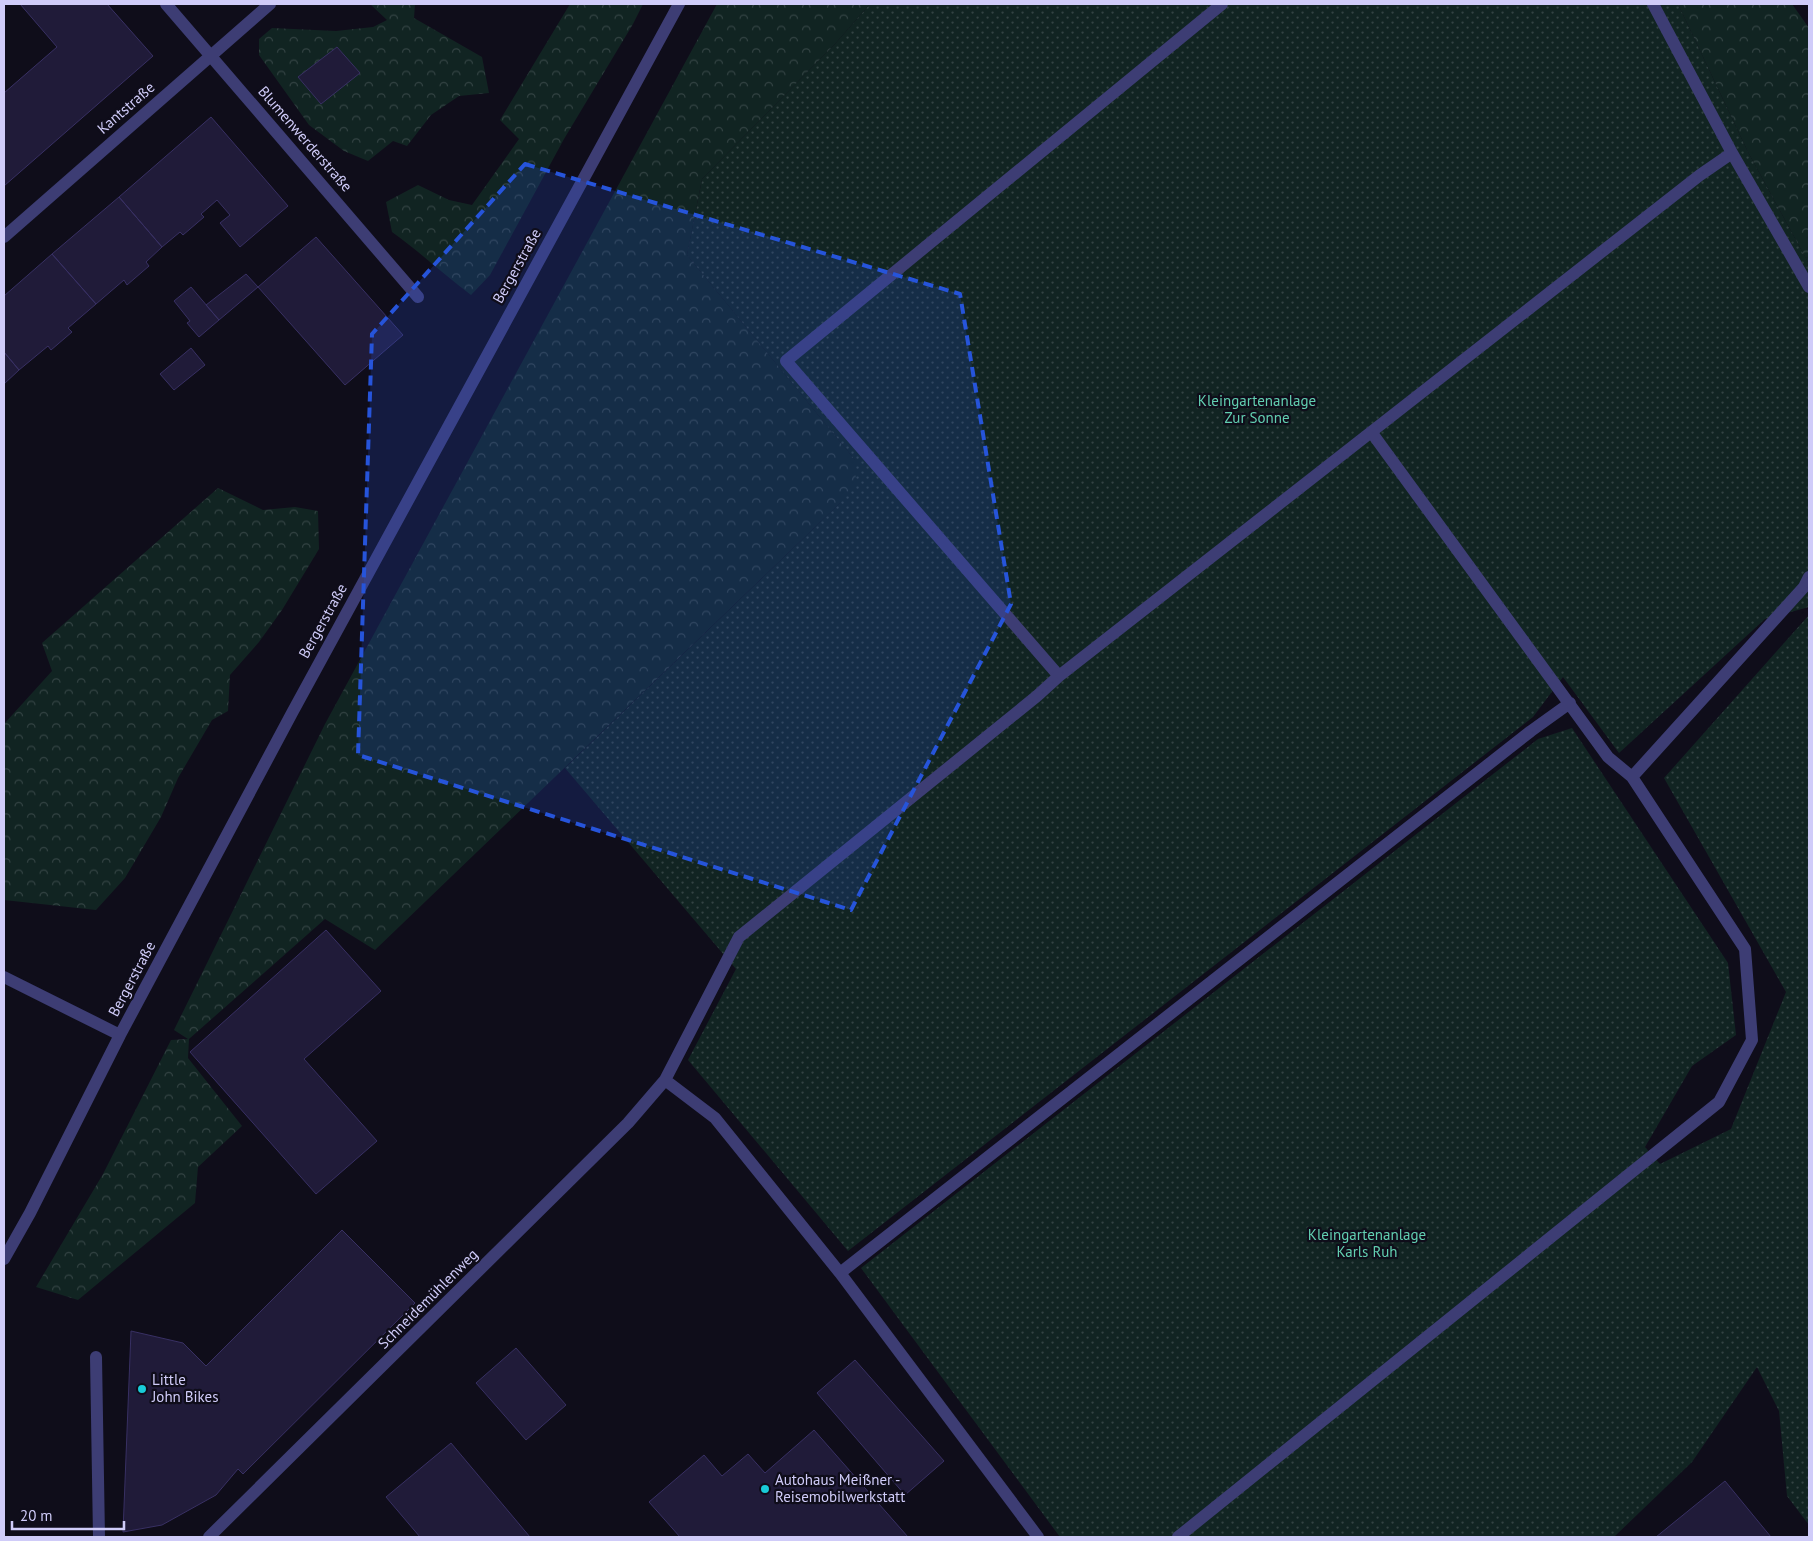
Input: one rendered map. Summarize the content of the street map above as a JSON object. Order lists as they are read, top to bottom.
{
  "streets": {
    "street": [
      "Kantstraße",
      "Blumenwerderstraße",
      "Bergerstraße",
      "Schneidemühlenweg"
    ]
  },
  "crossings": [
    ["Kantstraße", "Blumenwerderstraße"]
  ],
  "parks": ["Kleingartenanlage Zur Sonne", "Kleingartenanlage Karls Ruh"],
  "places": ["Little John Bikes", "Autohaus Meißner - Reisemobilwerkstatt"],
  "scale_bar": "20 m"
}
